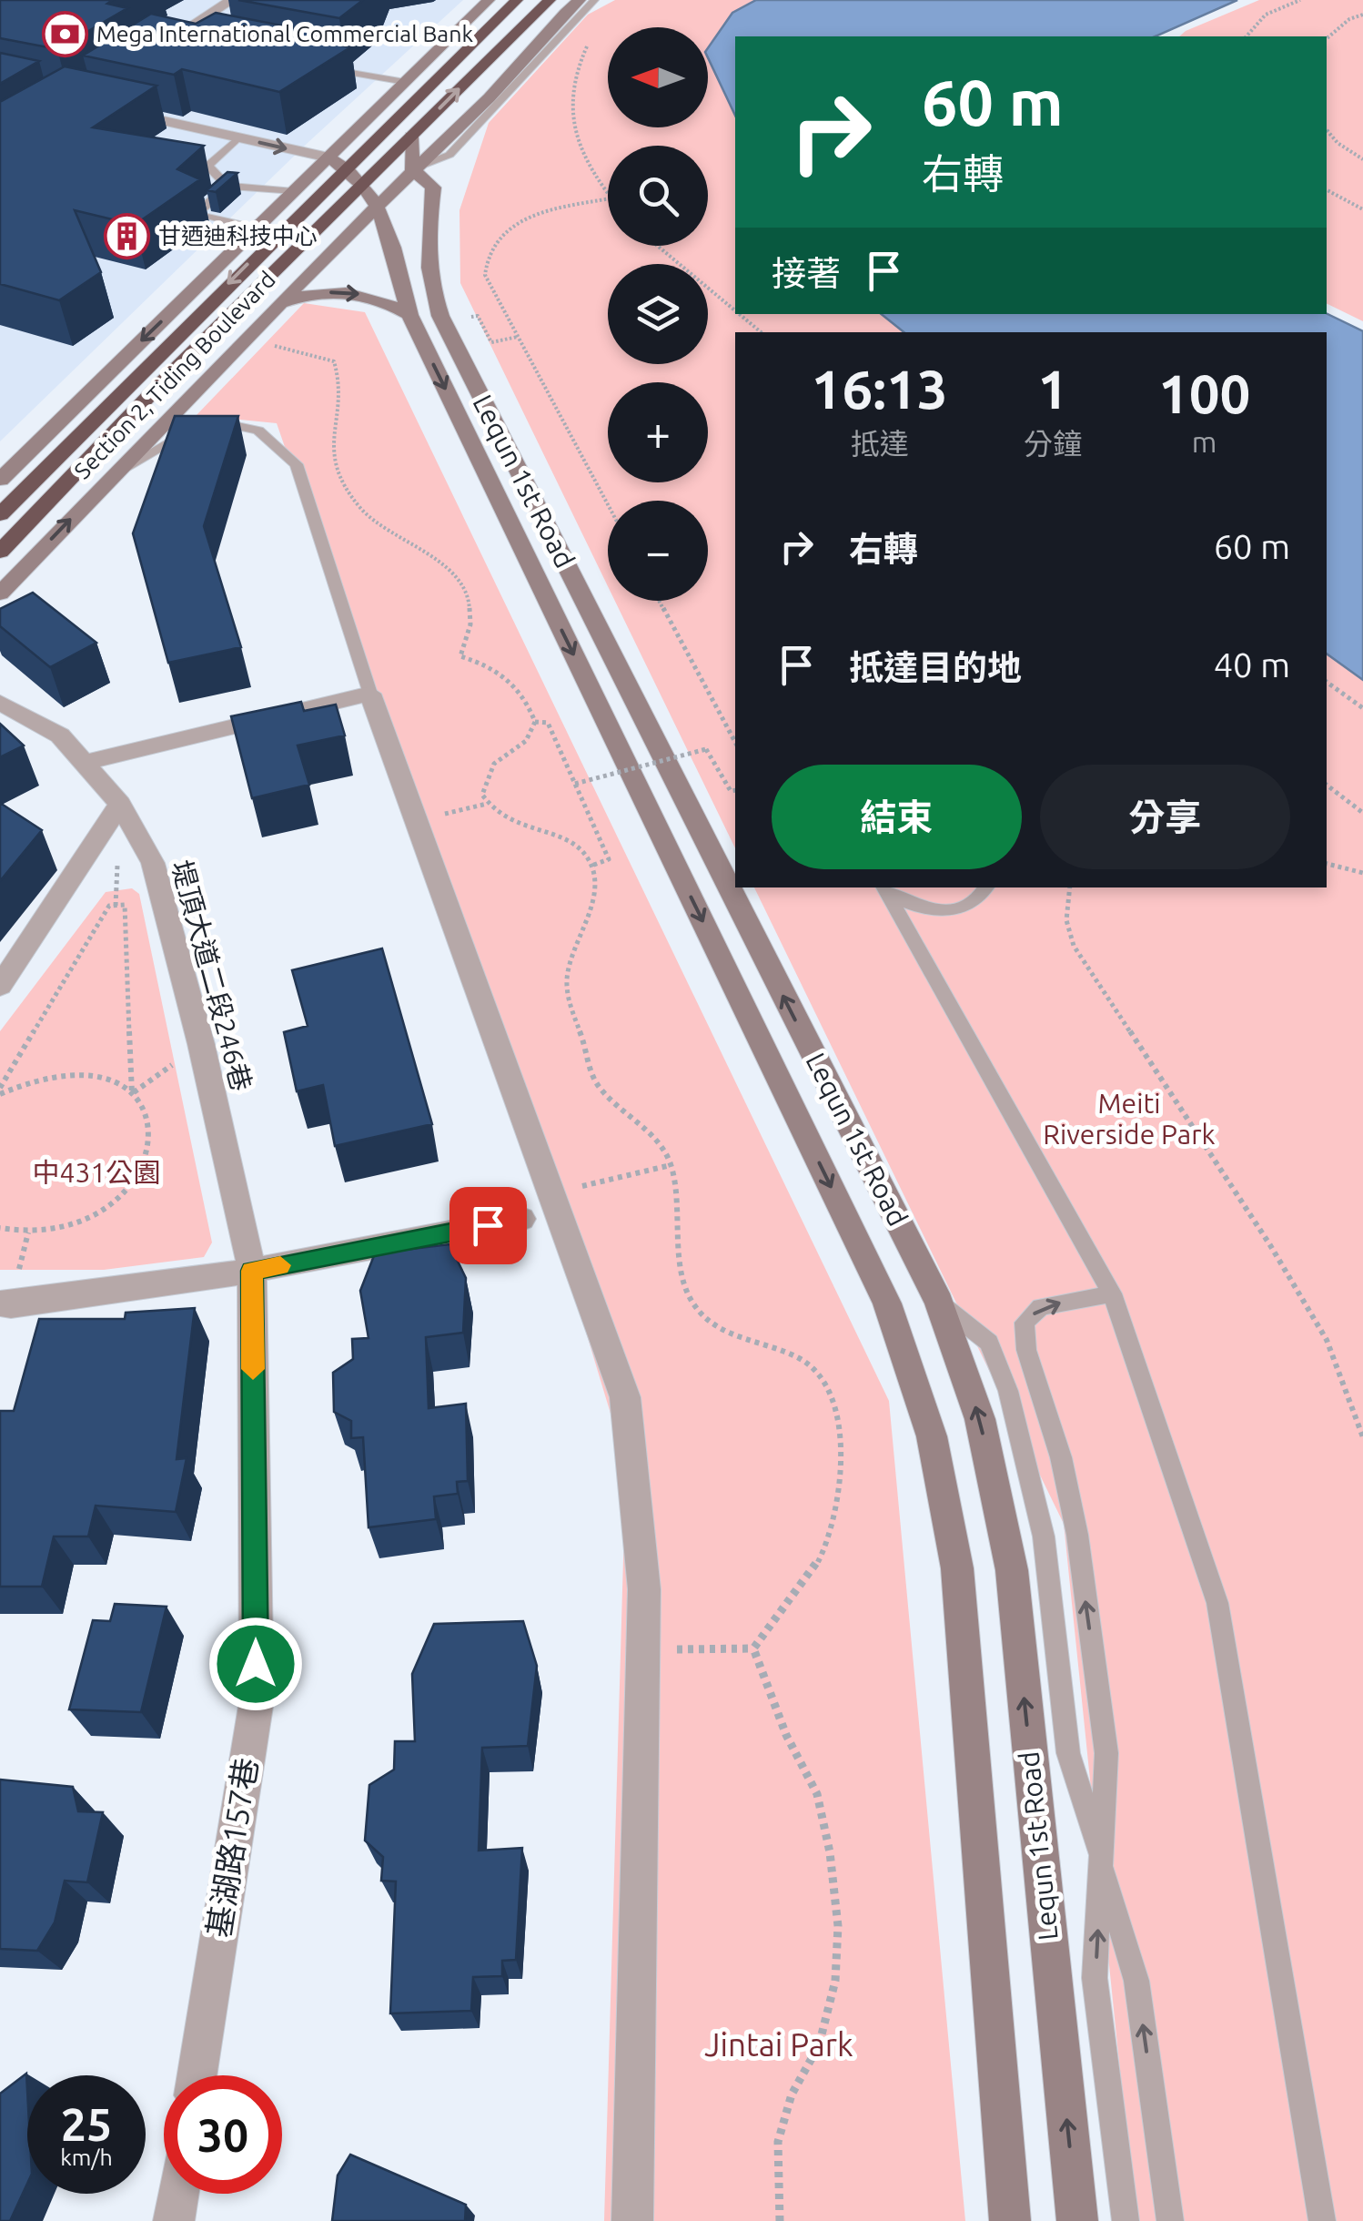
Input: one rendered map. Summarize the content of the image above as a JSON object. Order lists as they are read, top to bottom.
{
  "streets": {
    "highway": ["Section 2, Tiding Boulevard"],
    "main road": ["Lequn 1st Road"],
    "street": ["堤頂大道二段246巷", "基湖路157巷"]
  },
  "crossings": [
    ["Section 2, Tiding Boulevard", "Lequn 1st Road"],
    ["堤頂大道二段246巷", "基湖路157巷"]
  ],
  "parks": ["Meiti Riverside Park", "中431公園", "Jintai Park"],
  "places": {
    "bank": ["Mega International Commercial Bank"],
    "building": ["甘迺迪科技中心"]
  },
  "north": "left",
  "page": {
    "map_buttons": ["+", "−"],
    "turn": ["60 m", "右轉"],
    "then": "接著",
    "eta": [
      "16:13",
      "抵達",
      "1",
      "分鐘",
      "100",
      "m"
    ],
    "list": [
      {
        "name": "右轉",
        "value": "60 m"
      },
      {
        "name": "抵達目的地",
        "value": "40 m"
      }
    ],
    "buttons": ["結束", "分享"],
    "speed": "25 km/h",
    "limit": "30"
  }
}
